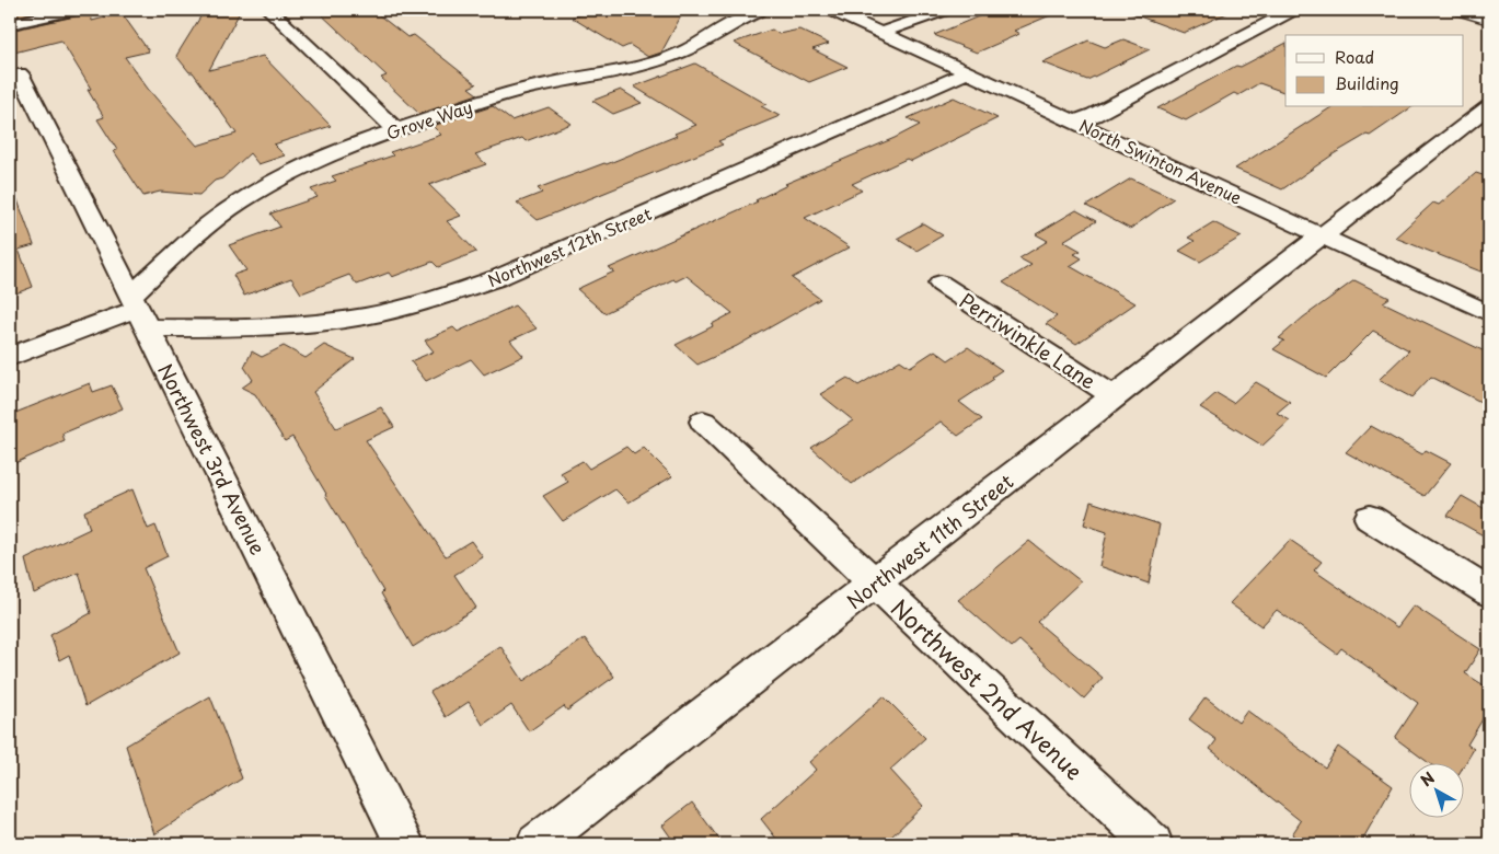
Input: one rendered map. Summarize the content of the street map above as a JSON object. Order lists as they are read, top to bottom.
{
  "streets": {
    "street": [
      "Grove Way",
      "North Swinton Avenue",
      "Northwest 12th Street",
      "Perriwinkle Lane",
      "Northwest 3rd Avenue",
      "Northwest 11th Street",
      "Northwest 2nd Avenue"
    ]
  },
  "crossings": [
    ["Grove Way", "Northwest 12th Street"],
    ["Grove Way", "Northwest 3rd Avenue"],
    ["North Swinton Avenue", "Northwest 12th Street"],
    ["North Swinton Avenue", "Northwest 11th Street"],
    ["Northwest 12th Street", "Northwest 3rd Avenue"],
    ["Perriwinkle Lane", "Northwest 11th Street"],
    ["Northwest 11th Street", "Northwest 2nd Avenue"]
  ],
  "legend": ["Road", "Building"],
  "north": "top left"
}
